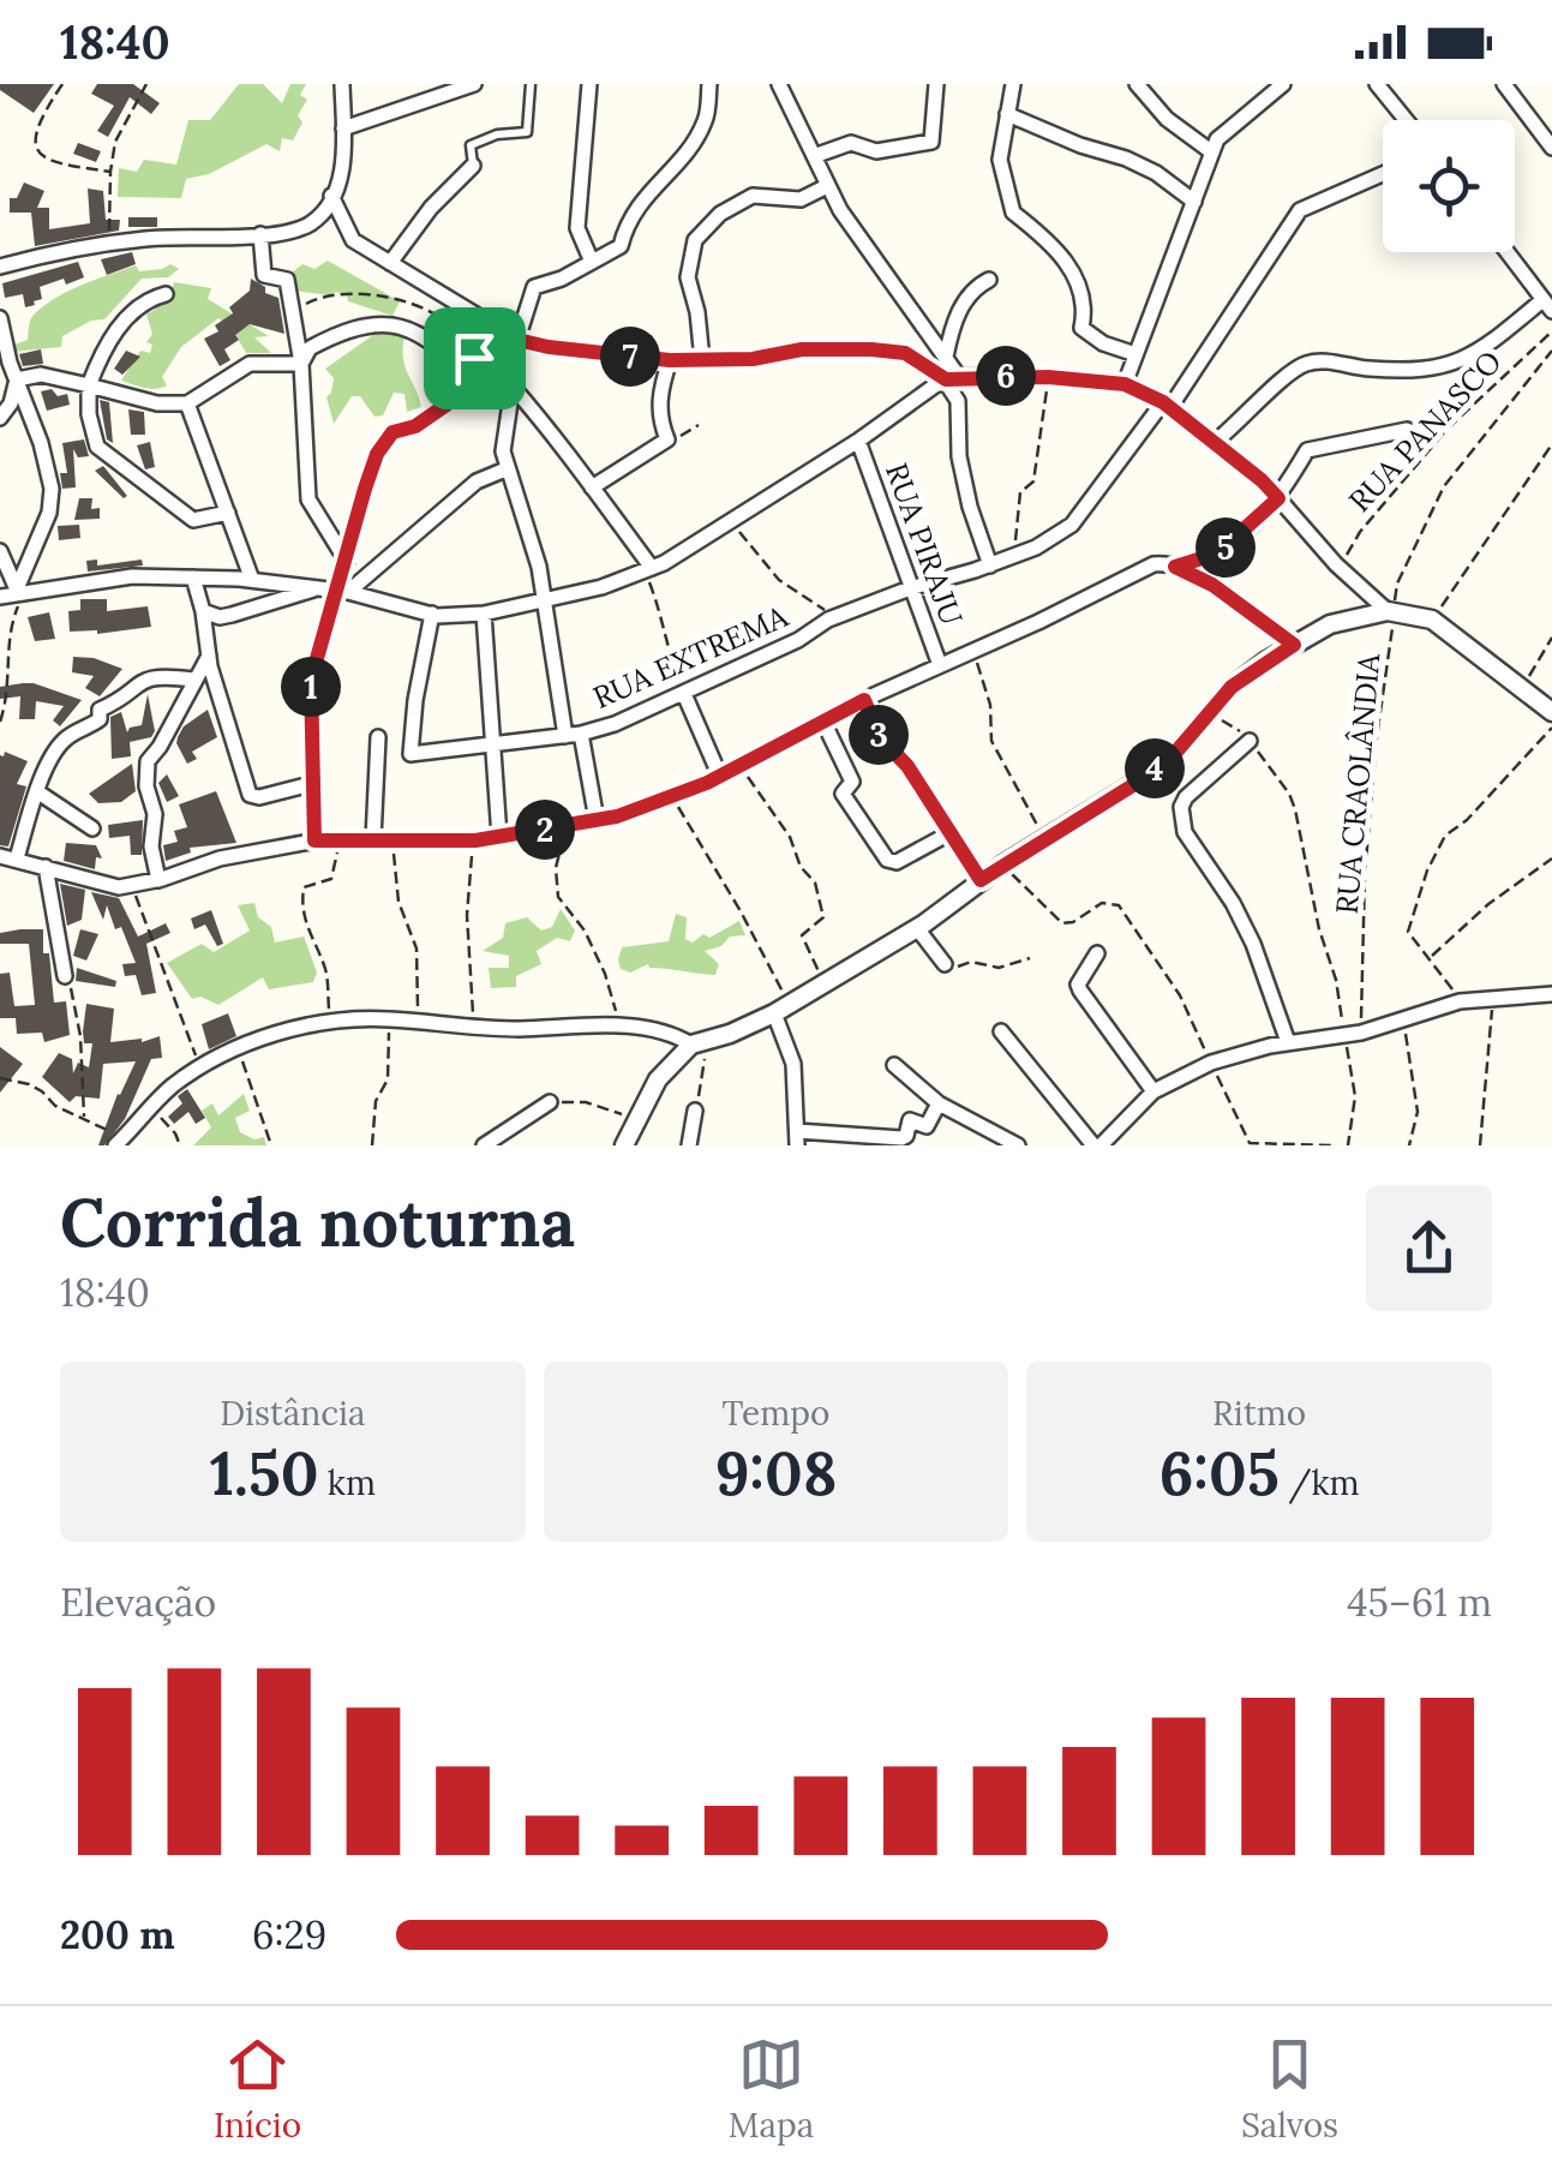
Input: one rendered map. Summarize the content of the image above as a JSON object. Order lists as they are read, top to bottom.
{
  "streets": {
    "street": ["RUA PIRAJU", "RUA EXTREMA"],
    "path": ["RUA PANASCO", "RUA CRAOLÂNDIA"]
  },
  "crossings": [
    ["RUA PIRAJU", "RUA EXTREMA"]
  ],
  "page": {
    "status": "18:40",
    "pins": [
      "7",
      "6",
      "5",
      "1",
      "3",
      "4",
      "2"
    ],
    "heading": ["Corrida noturna", "18:40"],
    "stats": [
      ["Distância", "1.50 km"],
      ["Tempo", "9:08"],
      ["Ritmo", "6:05 /km"]
    ],
    "chart": ["Elevação", "45–61 m"],
    "list": [
      {
        "name": "200 m",
        "note": "6:29"
      }
    ],
    "tabs": ["Início", "Mapa", "Salvos"]
  }
}
